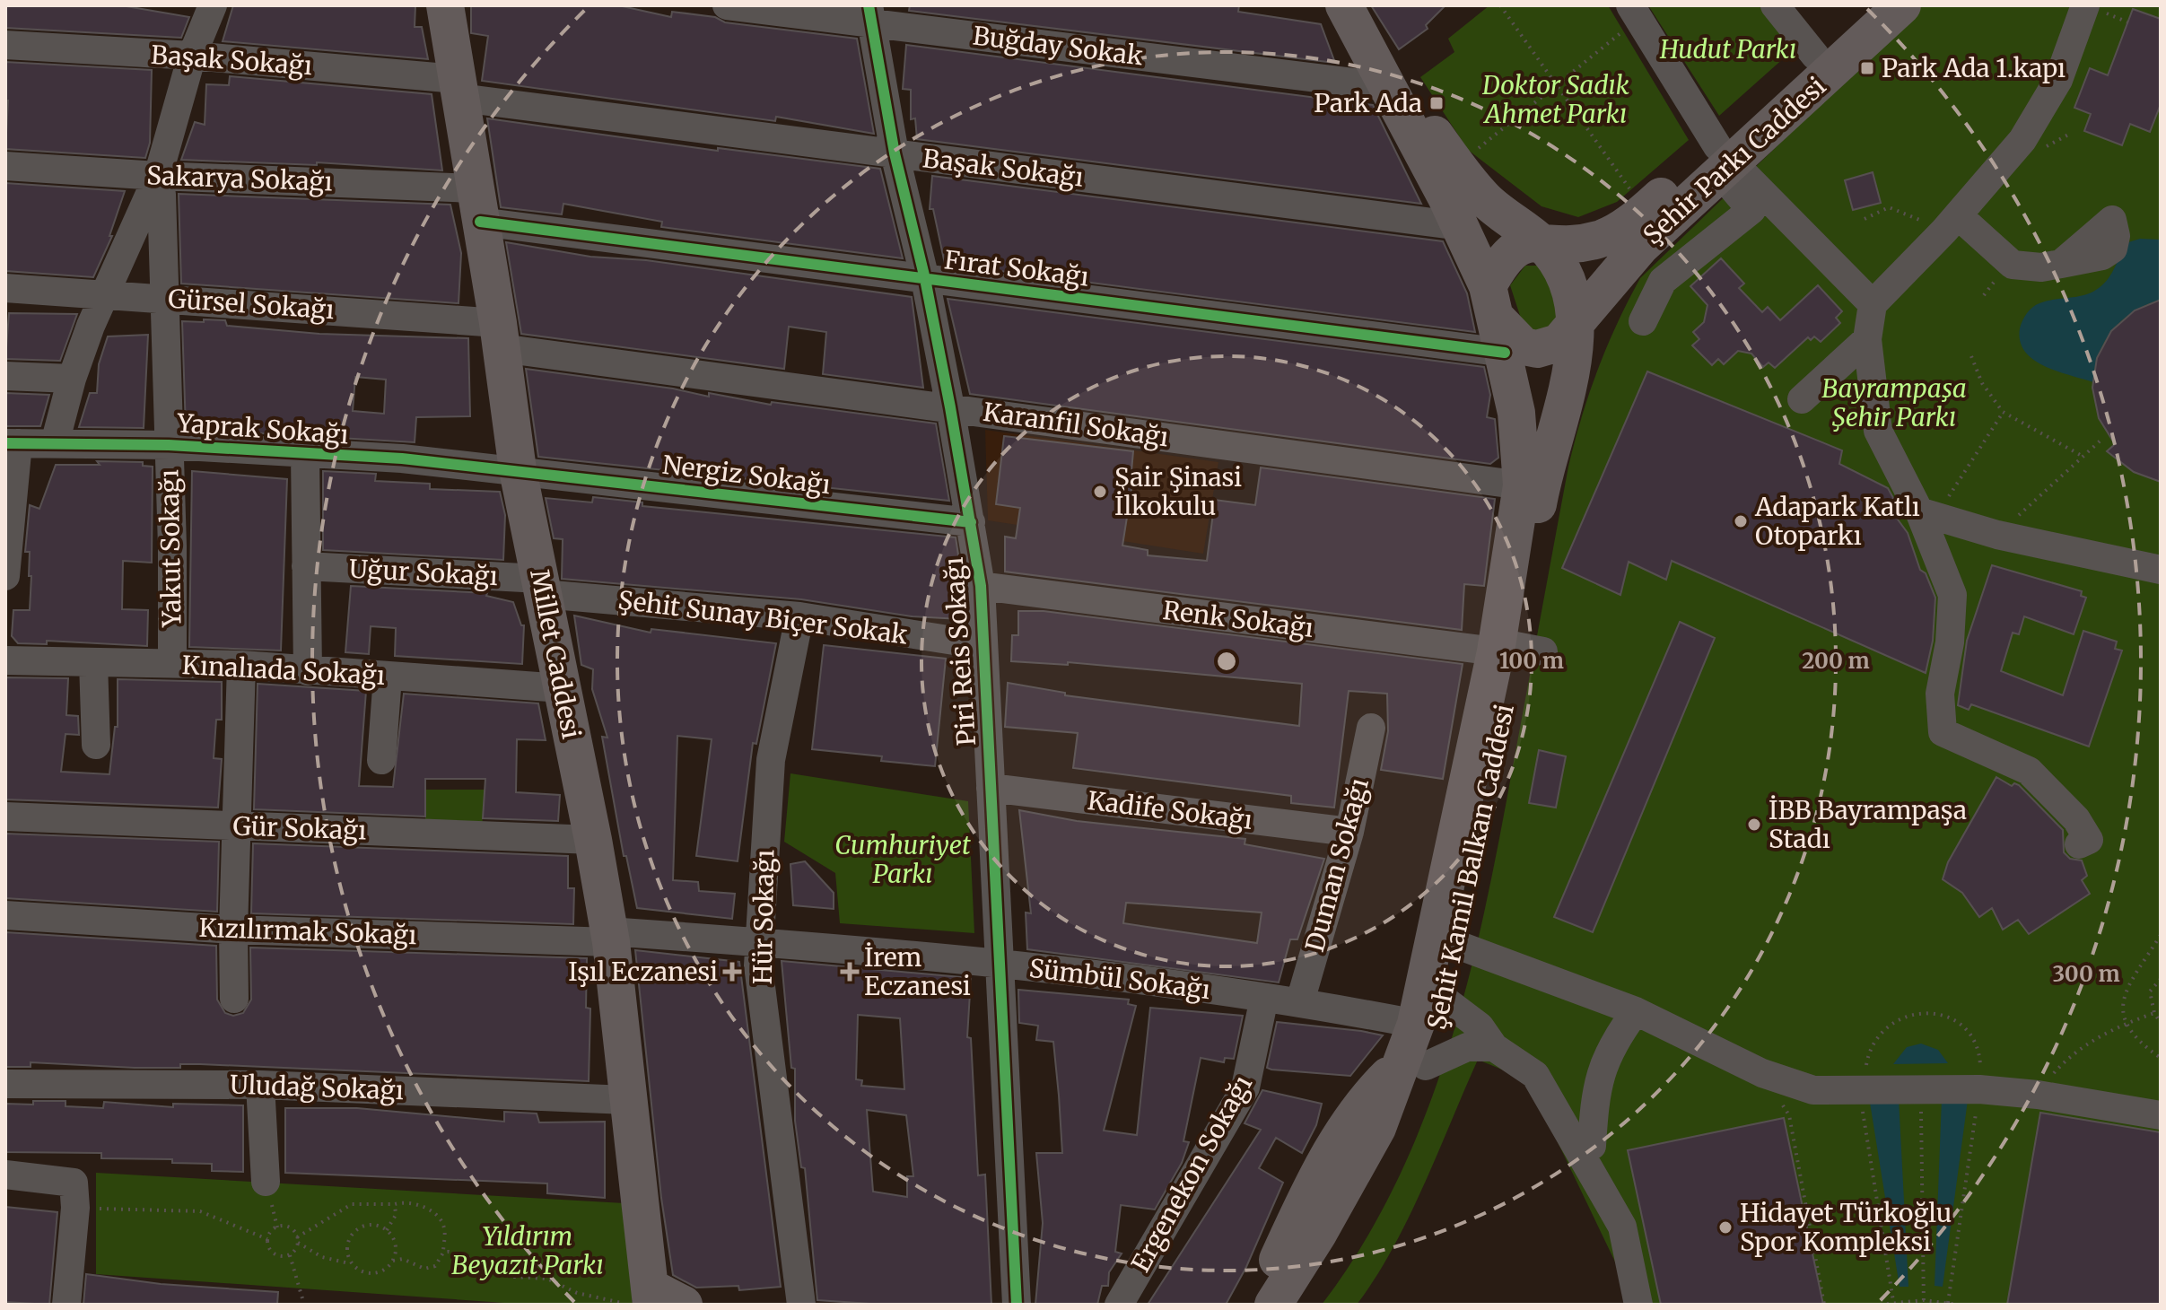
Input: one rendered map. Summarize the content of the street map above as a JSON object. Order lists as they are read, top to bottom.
{
  "streets": {
    "main road": ["Şehir Parkı Caddesi", "Millet Caddesi", "Şehit Kamil Balkan Caddesi"],
    "street": [
      "Buğday Sokak",
      "Başak Sokağı",
      "Sakarya Sokağı",
      "Fırat Sokağı",
      "Gürsel Sokağı",
      "Karanfil Sokağı",
      "Yaprak Sokağı",
      "Nergiz Sokağı",
      "Yakut Sokağı",
      "Uğur Sokağı",
      "Şehit Sunay Biçer Sokak",
      "Renk Sokağı",
      "Piri Reis Sokağı",
      "Kınalıada Sokağı",
      "Kadife Sokağı",
      "Gür Sokağı",
      "Duman Sokağı",
      "Hür Sokağı",
      "Kızılırmak Sokağı",
      "Sümbül Sokağı",
      "Uludağ Sokağı",
      "Ergenekon Sokağı"
    ]
  },
  "crossings": [
    ["Buğday Sokak", "Piri Reis Sokağı"],
    ["Buğday Sokak", "Şehit Kamil Balkan Caddesi"],
    ["Başak Sokağı", "Piri Reis Sokağı"],
    ["Başak Sokağı", "Millet Caddesi"],
    ["Başak Sokağı", "Şehit Kamil Balkan Caddesi"],
    ["Şehir Parkı Caddesi", "Fırat Sokağı"],
    ["Şehir Parkı Caddesi", "Şehit Kamil Balkan Caddesi"],
    ["Sakarya Sokağı", "Fırat Sokağı"],
    ["Sakarya Sokağı", "Yakut Sokağı"],
    ["Sakarya Sokağı", "Millet Caddesi"],
    ["Fırat Sokağı", "Piri Reis Sokağı"],
    ["Fırat Sokağı", "Millet Caddesi"],
    ["Fırat Sokağı", "Şehit Kamil Balkan Caddesi"],
    ["Gürsel Sokağı", "Karanfil Sokağı"],
    ["Gürsel Sokağı", "Yakut Sokağı"],
    ["Gürsel Sokağı", "Millet Caddesi"],
    ["Karanfil Sokağı", "Piri Reis Sokağı"],
    ["Karanfil Sokağı", "Millet Caddesi"],
    ["Karanfil Sokağı", "Şehit Kamil Balkan Caddesi"],
    ["Yaprak Sokağı", "Nergiz Sokağı"],
    ["Yaprak Sokağı", "Yakut Sokağı"],
    ["Yaprak Sokağı", "Millet Caddesi"],
    ["Nergiz Sokağı", "Piri Reis Sokağı"],
    ["Nergiz Sokağı", "Millet Caddesi"],
    ["Yakut Sokağı", "Kınalıada Sokağı"],
    ["Uğur Sokağı", "Şehit Sunay Biçer Sokak"],
    ["Uğur Sokağı", "Millet Caddesi"],
    ["Şehit Sunay Biçer Sokak", "Piri Reis Sokağı"],
    ["Şehit Sunay Biçer Sokak", "Millet Caddesi"],
    ["Şehit Sunay Biçer Sokak", "Hür Sokağı"],
    ["Renk Sokağı", "Piri Reis Sokağı"],
    ["Renk Sokağı", "Şehit Kamil Balkan Caddesi"],
    ["Piri Reis Sokağı", "Kadife Sokağı"],
    ["Piri Reis Sokağı", "Sümbül Sokağı"],
    ["Millet Caddesi", "Kınalıada Sokağı"],
    ["Millet Caddesi", "Gür Sokağı"],
    ["Millet Caddesi", "Kızılırmak Sokağı"],
    ["Millet Caddesi", "Sümbül Sokağı"],
    ["Millet Caddesi", "Uludağ Sokağı"],
    ["Kadife Sokağı", "Duman Sokağı"],
    ["Duman Sokağı", "Sümbül Sokağı"],
    ["Şehit Kamil Balkan Caddesi", "Sümbül Sokağı"],
    ["Hür Sokağı", "Sümbül Sokağı"],
    ["Kızılırmak Sokağı", "Sümbül Sokağı"],
    ["Sümbül Sokağı", "Ergenekon Sokağı"]
  ],
  "parks": [
    "Hudut Parkı",
    "Doktor Sadık Ahmet Parkı",
    "Bayrampaşa Şehir Parkı",
    "Cumhuriyet Parkı",
    "Yıldırım Beyazıt Parkı"
  ],
  "places": {
    "transit": ["Park Ada 1.kapı", "Park Ada"],
    "other": [
      "Şair Şinasi İlkokulu",
      "Adapark Katlı Otoparkı",
      "İBB Bayrampaşa Stadı",
      "Hidayet Türkoğlu Spor Kompleksi"
    ],
    "health": ["Işıl Eczanesi", "İrem Eczanesi"]
  },
  "rings": ["100 m", "200 m", "300 m"]
}
